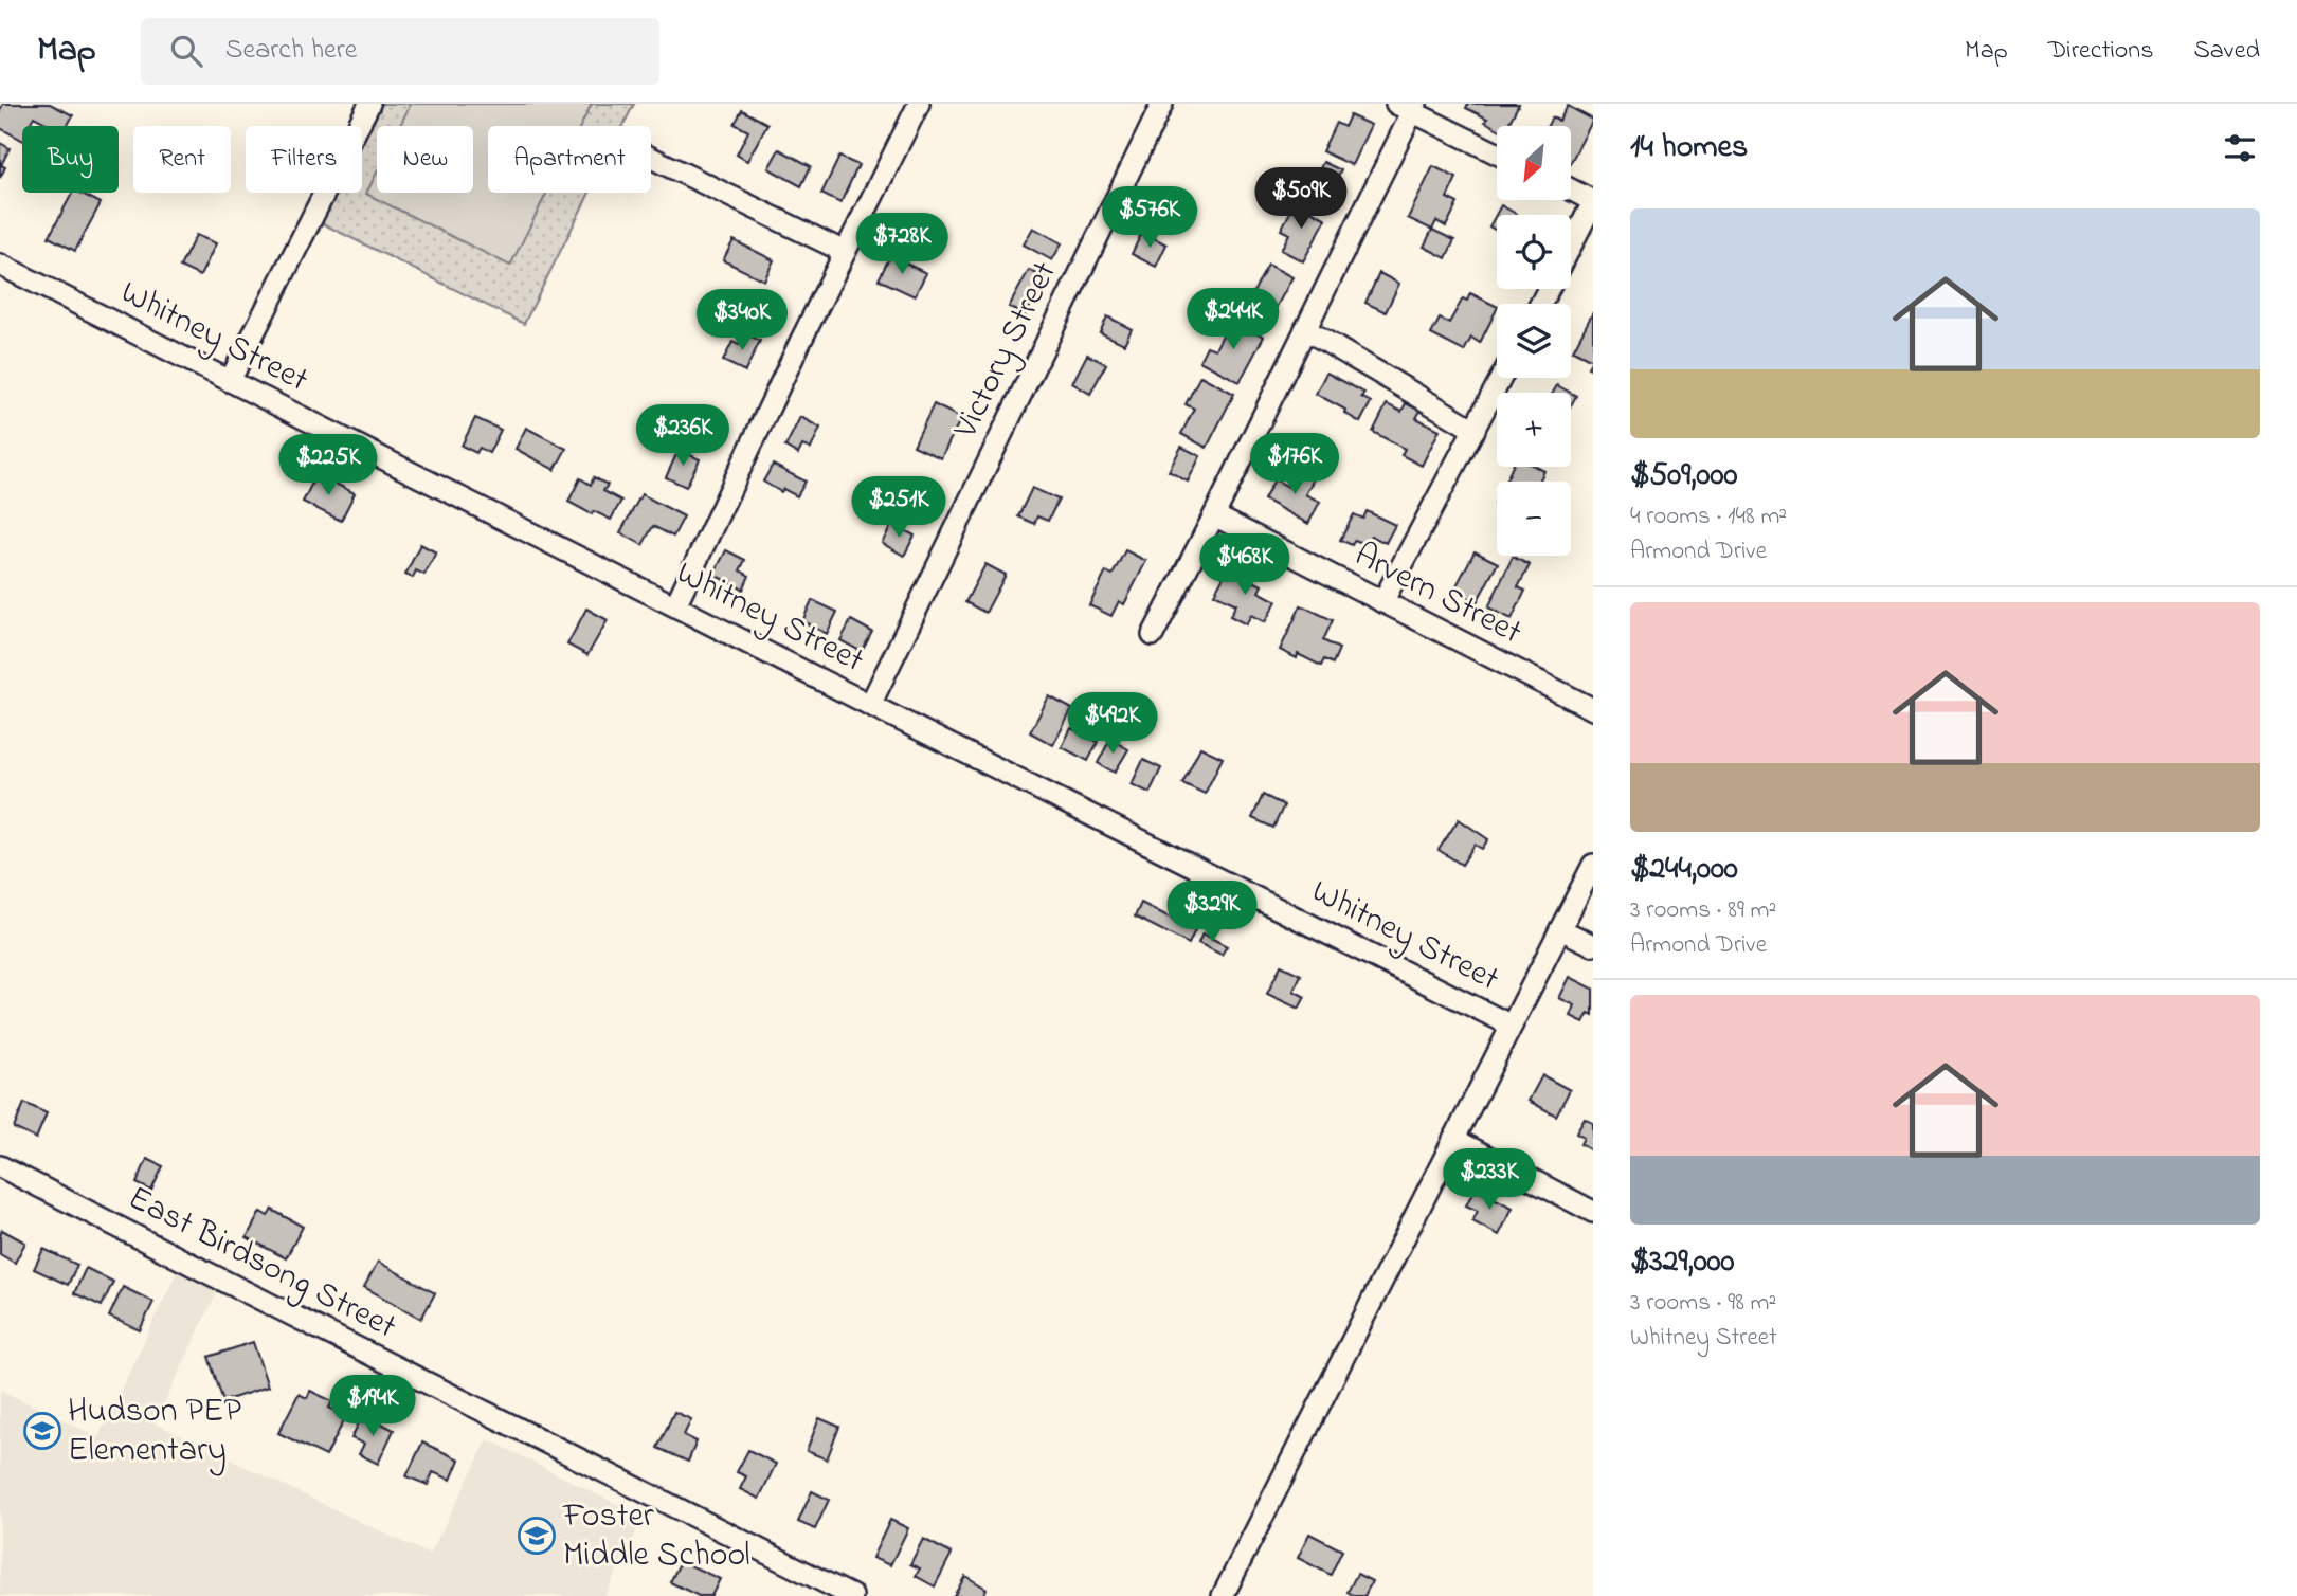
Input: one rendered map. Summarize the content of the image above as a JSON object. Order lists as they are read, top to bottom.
{
  "streets": {
    "street": [
      "Whitney Street",
      "Victory Street",
      "Arvern Street",
      "East Birdsong Street"
    ]
  },
  "crossings": [
    ["Whitney Street", "Victory Street"]
  ],
  "places": {
    "school or university": ["Hudson PEP Elementary", "Foster Middle School"]
  },
  "north": "bottom left",
  "page": {
    "header": "Map",
    "search": "Search here",
    "nav": ["Map", "Directions", "Saved"],
    "heading": "14 homes",
    "map_buttons": ["+", "−"],
    "chip": [
      "Buy",
      "Rent",
      "Filters",
      "New",
      "Apartment"
    ],
    "price": [
      "$509K",
      "$576K",
      "$728K",
      "$244K",
      "$340K",
      "$236K",
      "$176K",
      "$225K",
      "$251K",
      "$468K",
      "$492K",
      "$329K",
      "$233K",
      "$194K"
    ],
    "list": [
      {
        "name": "$509,000",
        "note": "4 rooms · 148 m² · Armond Drive"
      },
      {
        "name": "$244,000",
        "note": "3 rooms · 89 m² · Armond Drive"
      },
      {
        "name": "$329,000",
        "note": "3 rooms · 98 m² · Whitney Street"
      }
    ]
  }
}
